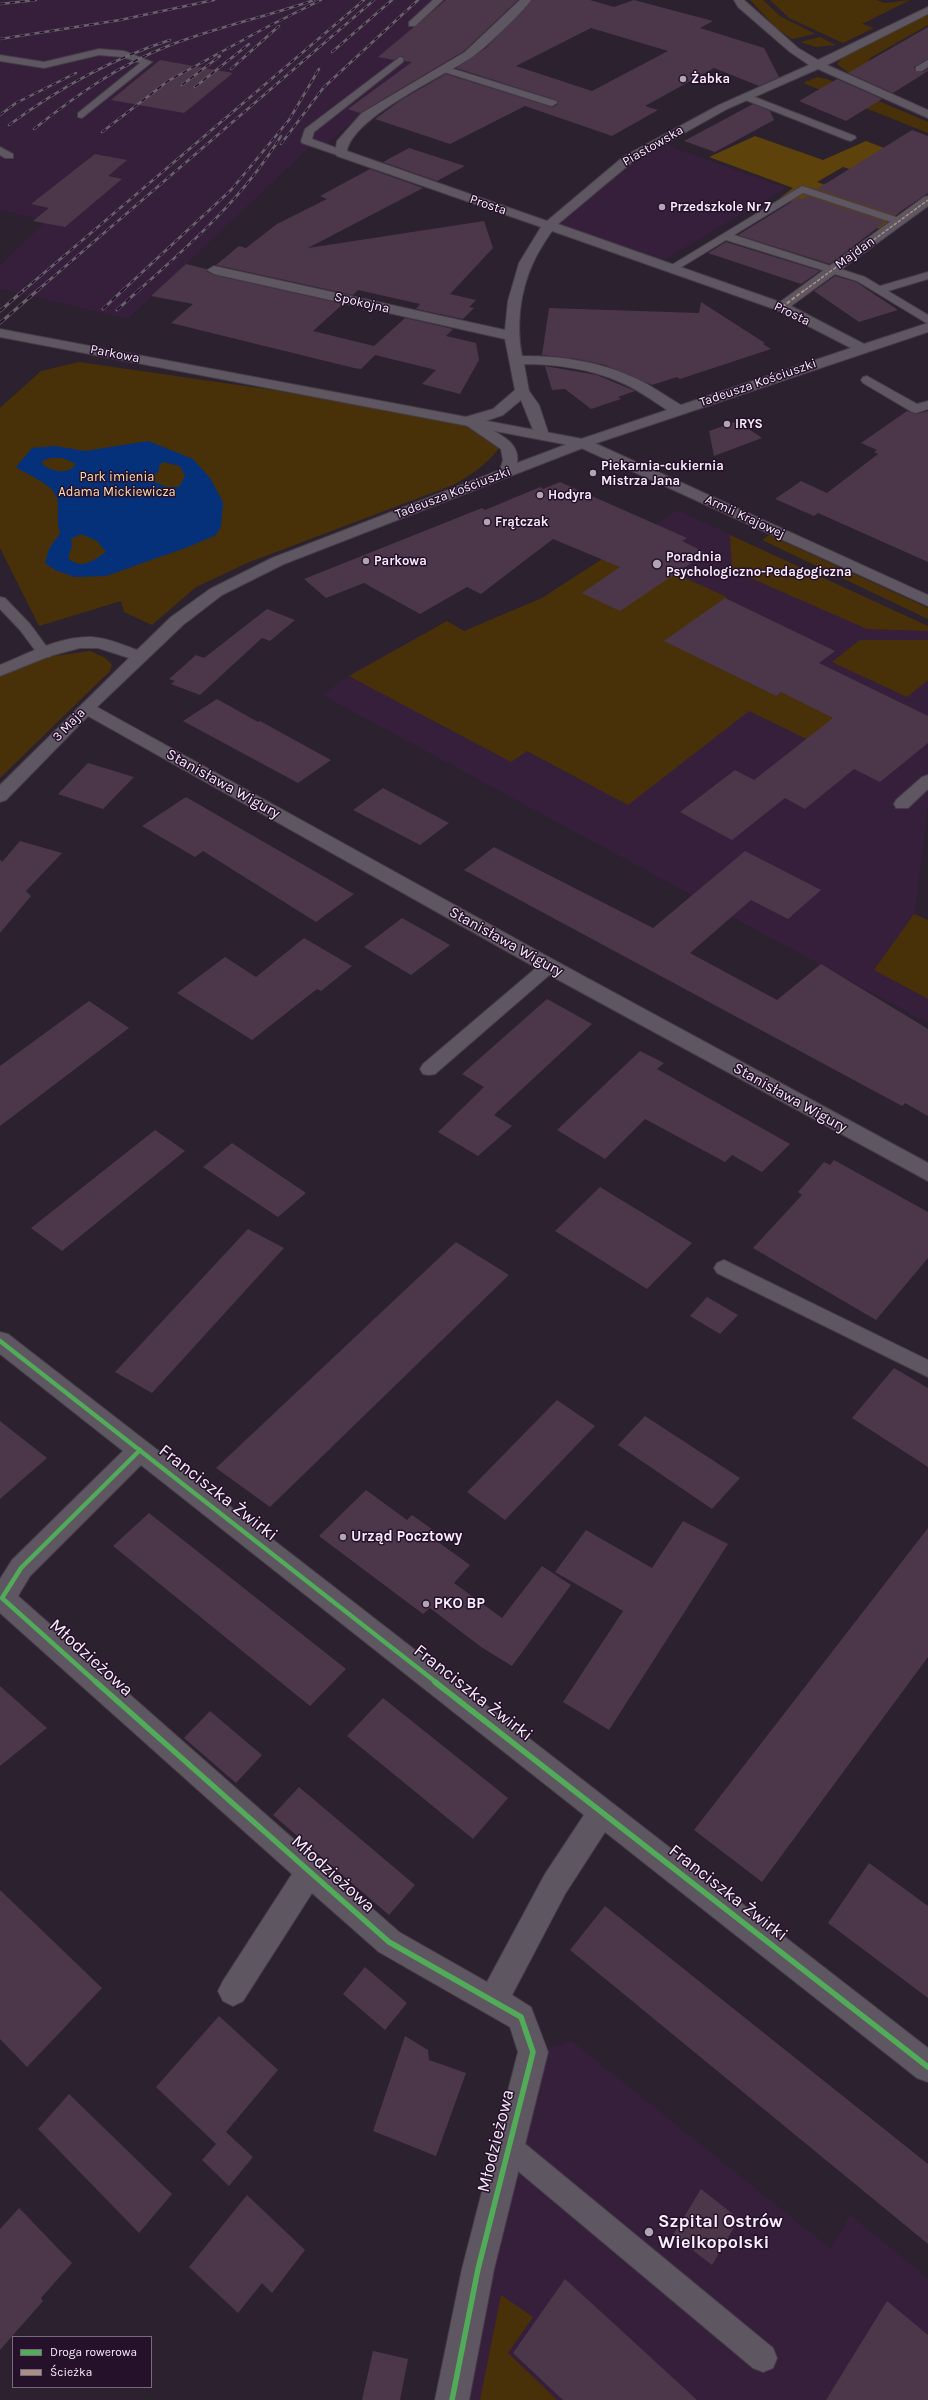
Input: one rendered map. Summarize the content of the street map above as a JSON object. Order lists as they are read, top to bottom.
{
  "streets": {
    "street": [
      "Piastowska",
      "Prosta",
      "Majdan",
      "Spokojna",
      "Parkowa",
      "Tadeusza Kościuszki",
      "Armii Krajowej",
      "3 Maja",
      "Stanisława Wigury",
      "Franciszka Żwirki",
      "Młodzieżowa"
    ]
  },
  "crossings": [
    ["Piastowska", "Prosta"],
    ["Piastowska", "Spokojna"],
    ["Piastowska", "Parkowa"],
    ["Prosta", "Majdan"],
    ["Prosta", "Tadeusza Kościuszki"],
    ["Parkowa", "Tadeusza Kościuszki"],
    ["Parkowa", "Armii Krajowej"],
    ["Tadeusza Kościuszki", "Armii Krajowej"],
    ["Tadeusza Kościuszki", "3 Maja"],
    ["3 Maja", "Stanisława Wigury"],
    ["Franciszka Żwirki", "Młodzieżowa"]
  ],
  "parks": ["Park imienia Adama Mickiewicza"],
  "places": [
    "Żabka",
    "Przedszkole Nr 7",
    "IRYS",
    "Piekarnia-cukiernia Mistrza Jana",
    "Hodyra",
    "Frątczak",
    "Parkowa",
    "Poradnia Psychologiczno-Pedagogiczna",
    "Urząd Pocztowy",
    "PKO BP",
    "Szpital Ostrów Wielkopolski"
  ],
  "legend": ["Droga rowerowa", "Ścieżka"]
}
